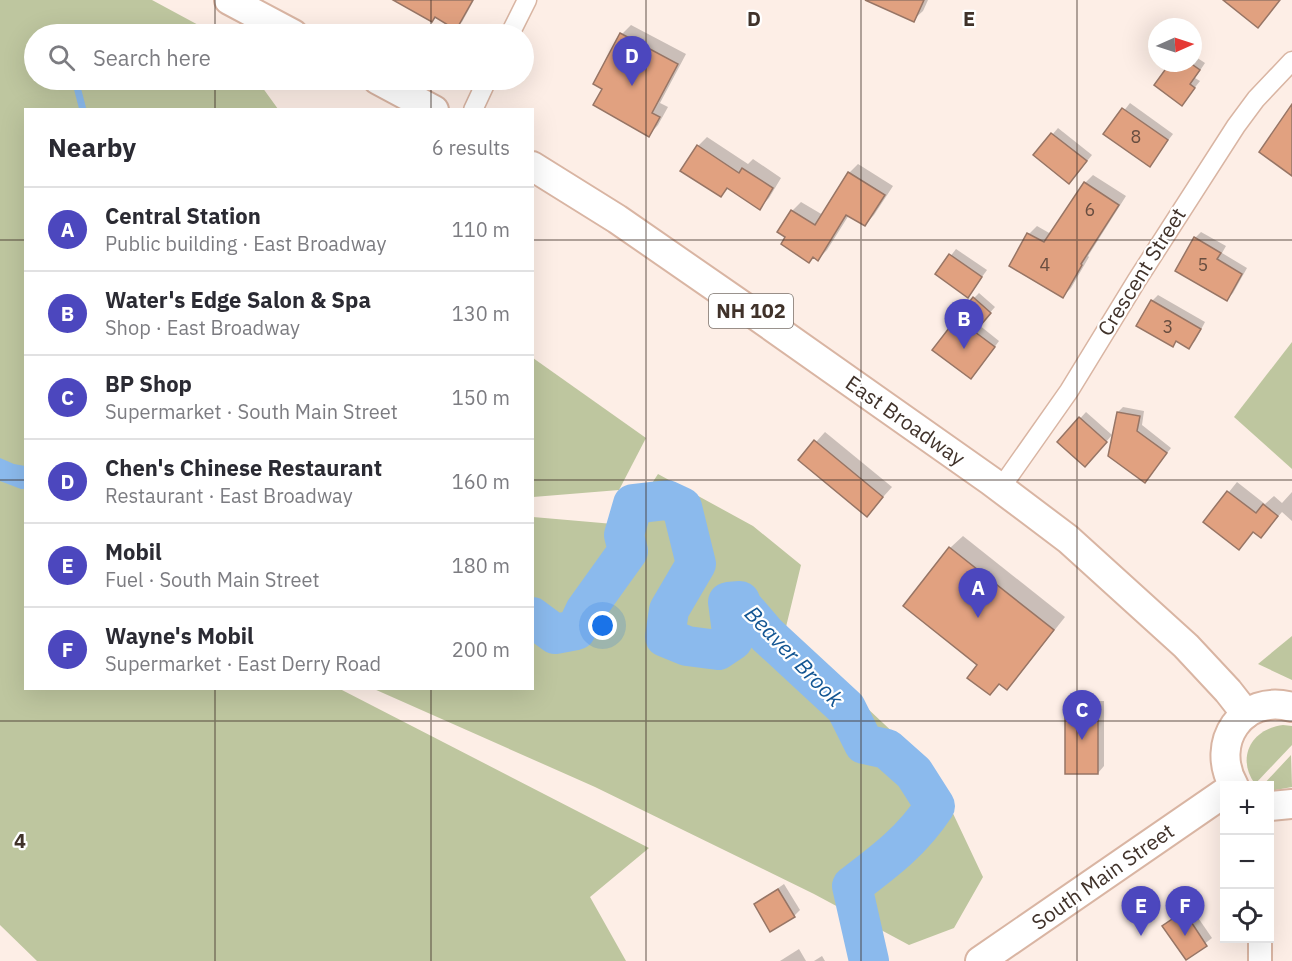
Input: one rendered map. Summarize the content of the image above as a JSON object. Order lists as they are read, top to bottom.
{
  "streets": {
    "main road": ["NH 102", "East Broadway", "South Main Street"],
    "street": ["Crescent Street"]
  },
  "crossings": [
    ["Crescent Street", "East Broadway"]
  ],
  "water": ["Beaver Brook"],
  "house_numbers": [
    "8",
    "6",
    "4",
    "5",
    "3"
  ],
  "north": "right",
  "page": {
    "search": "Search here",
    "pins": [
      "D",
      "B",
      "A",
      "C",
      "E",
      "F"
    ],
    "heading": ["Nearby", "6 results"],
    "list": [
      {
        "mark": "A",
        "name": "Central Station",
        "note": "Public building · East Broadway",
        "value": "110 m"
      },
      {
        "mark": "B",
        "name": "Water's Edge Salon & Spa",
        "note": "Shop · East Broadway",
        "value": "130 m"
      },
      {
        "mark": "C",
        "name": "BP Shop",
        "note": "Supermarket · South Main Street",
        "value": "150 m"
      },
      {
        "mark": "D",
        "name": "Chen's Chinese Restaurant",
        "note": "Restaurant · East Broadway",
        "value": "160 m"
      },
      {
        "mark": "E",
        "name": "Mobil",
        "note": "Fuel · South Main Street",
        "value": "180 m"
      },
      {
        "mark": "F",
        "name": "Wayne's Mobil",
        "note": "Supermarket · East Derry Road",
        "value": "200 m"
      }
    ],
    "map_buttons": ["+", "−"]
  },
  "grid": {
    "columns": ["D", "E"],
    "rows": ["4"]
  }
}
